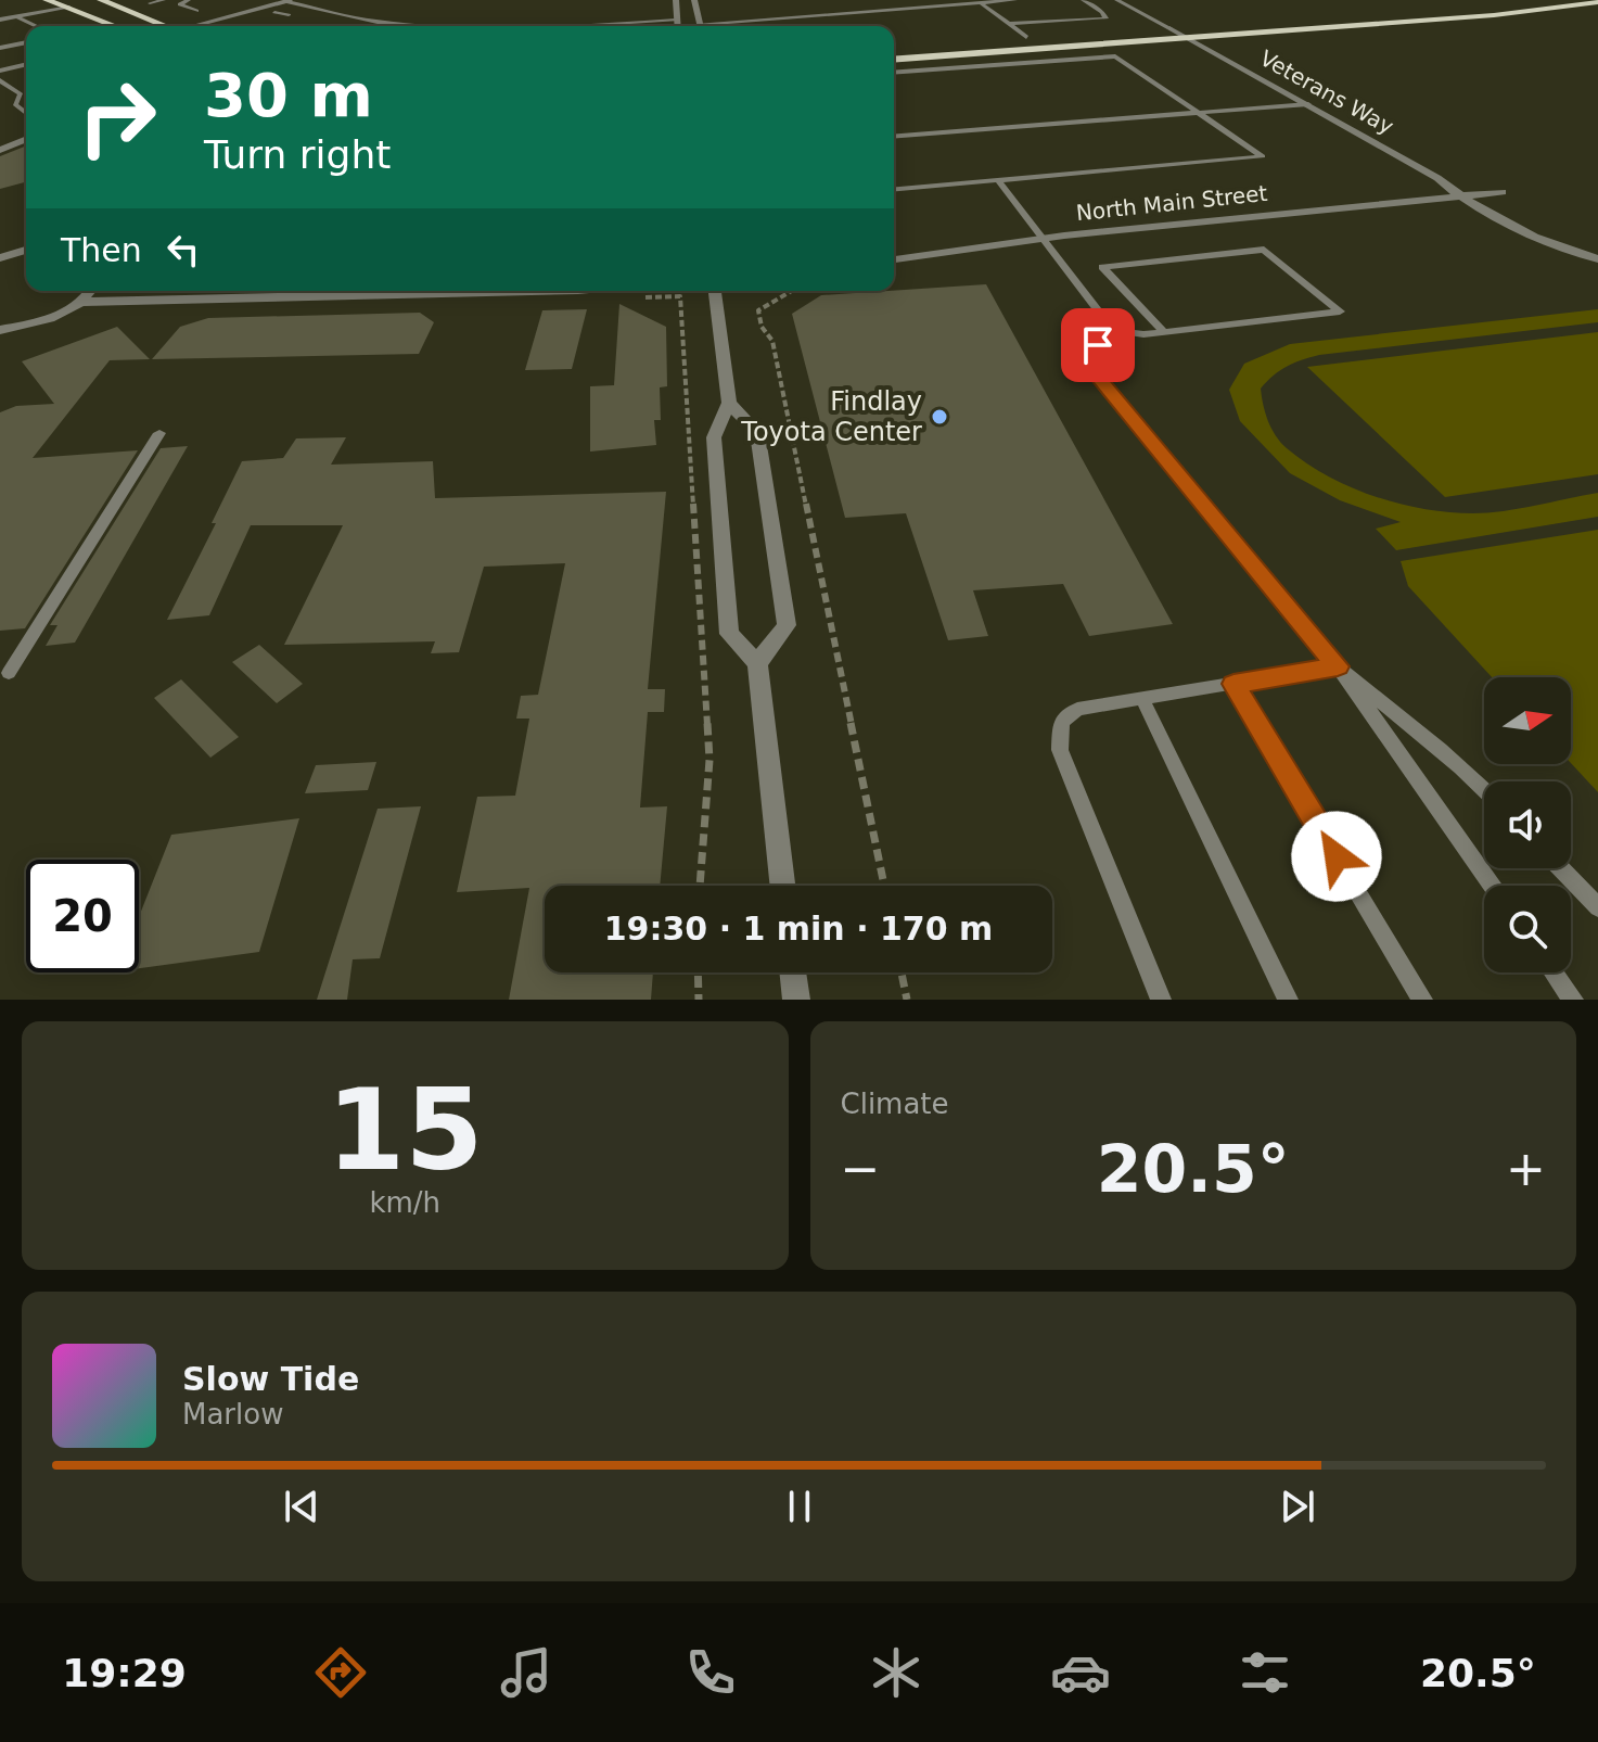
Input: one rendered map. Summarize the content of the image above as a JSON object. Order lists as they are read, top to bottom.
{
  "streets": {
    "street": ["Veterans Way", "North Main Street"]
  },
  "crossings": [
    ["Veterans Way", "North Main Street"]
  ],
  "places": ["Findlay Toyota Center"],
  "north": "right",
  "page": {
    "turn": ["30 m", "Turn right"],
    "then": "Then",
    "limit": "20",
    "trip": "19:30 · 1 min · 170 m",
    "tile": [
      ["15", "km/h"],
      "Climate"
    ],
    "heat": ["−", "20.5°", "+"],
    "song": ["Slow Tide", "Marlow"],
    "tabs": ["19:29", "20.5°"]
  }
}
